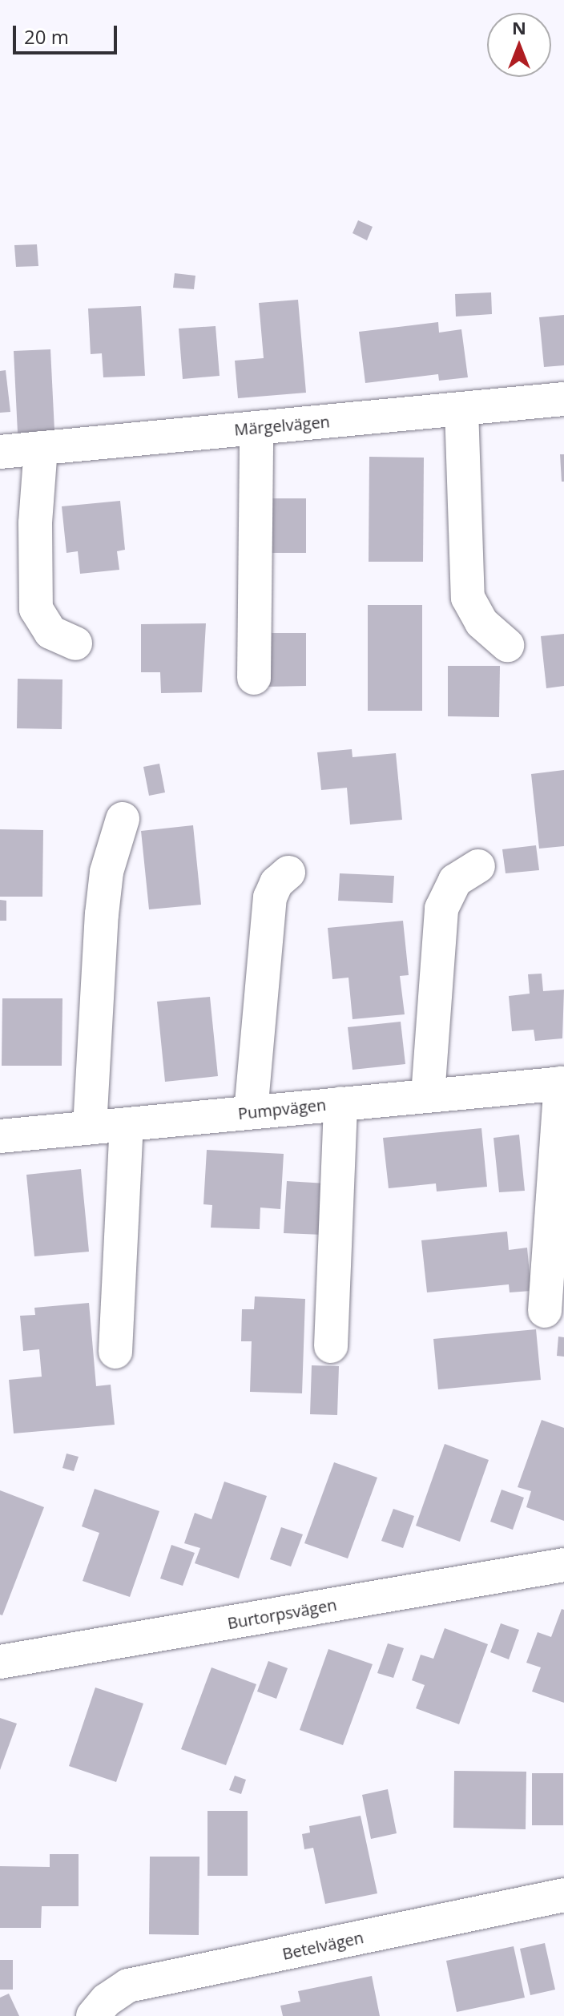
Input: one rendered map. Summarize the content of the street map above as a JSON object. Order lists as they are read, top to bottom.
{
  "streets": {
    "street": [
      "Märgelvägen",
      "Pumpvägen",
      "Burtorpsvägen",
      "Betelvägen"
    ]
  },
  "scale_bar": "20 m",
  "north": "top"
}
